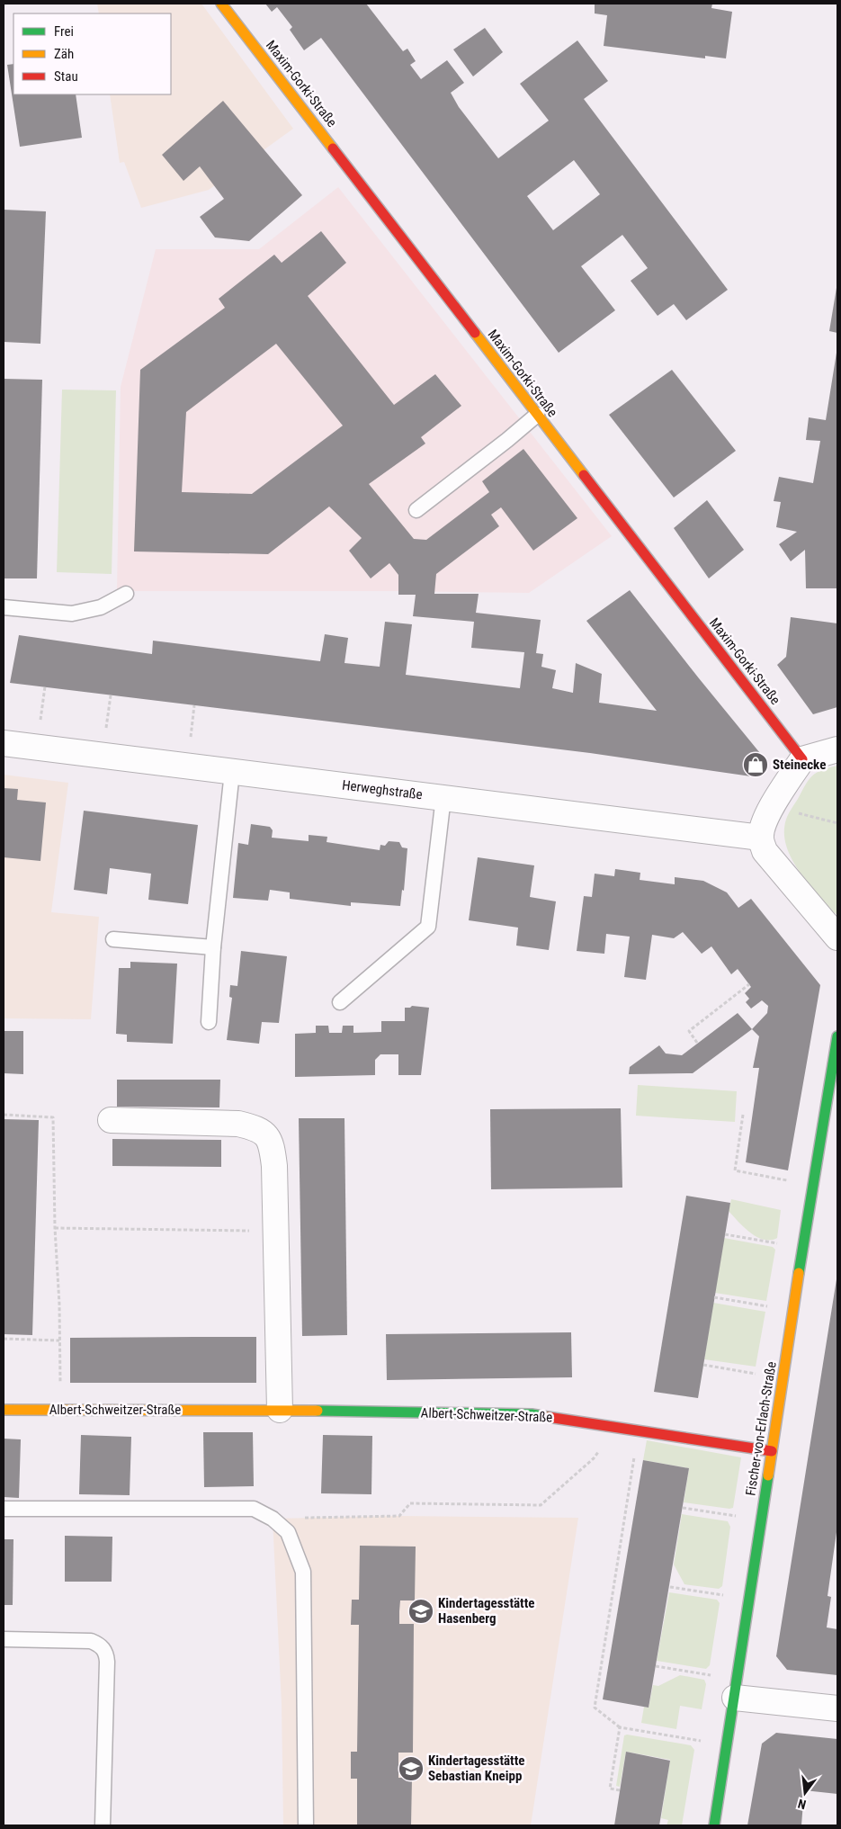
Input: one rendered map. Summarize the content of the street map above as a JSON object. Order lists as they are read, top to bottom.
{
  "streets": {
    "street": [
      "Maxim-Gorki-Straße",
      "Herweghstraße",
      "Albert-Schweitzer-Straße",
      "Fischer-von-Erlach-Straße"
    ]
  },
  "crossings": [
    ["Albert-Schweitzer-Straße", "Fischer-von-Erlach-Straße"]
  ],
  "places": {
    "shop": ["Steinecke"],
    "school or university": ["Kindertagesstätte Hasenberg", "Kindertagesstätte Sebastian Kneipp"]
  },
  "legend": ["Frei", "Zäh", "Stau"],
  "north": "bottom"
}
